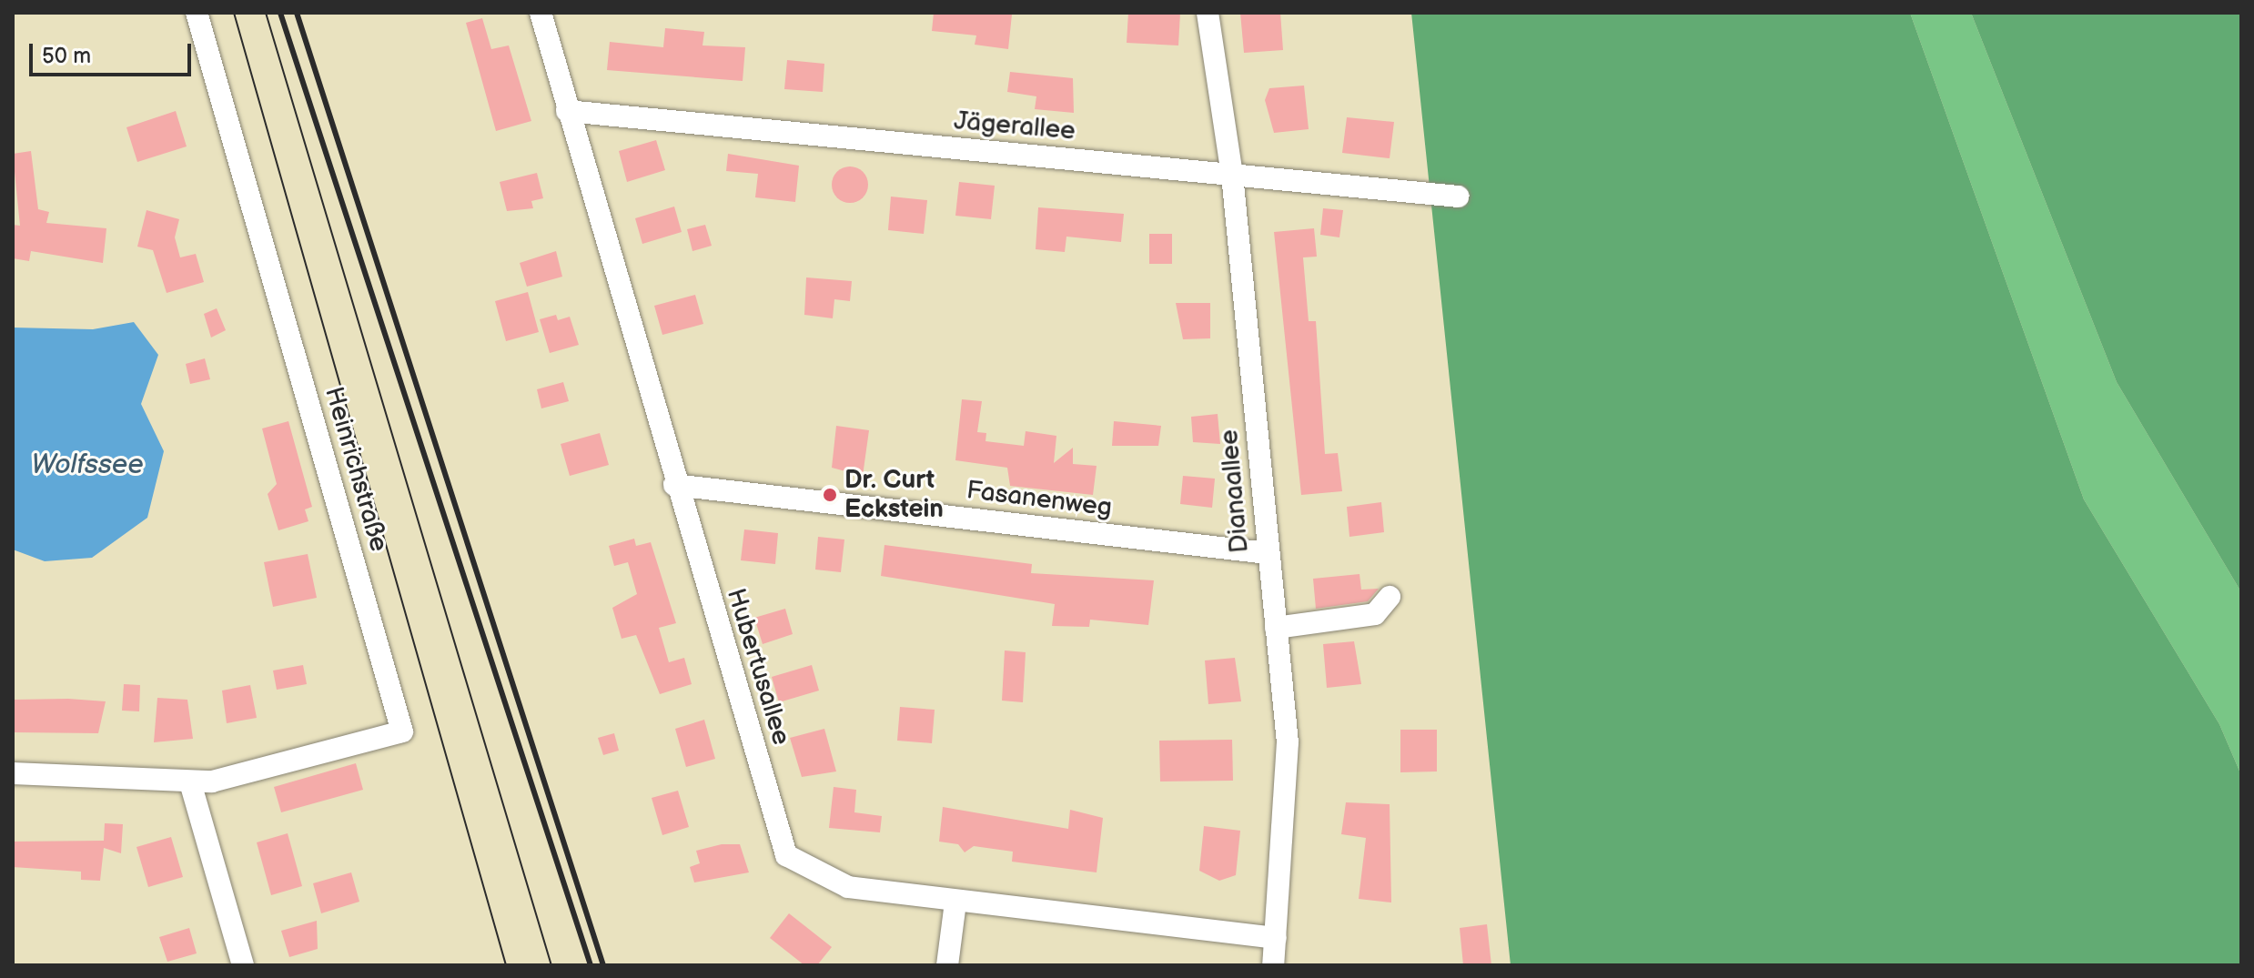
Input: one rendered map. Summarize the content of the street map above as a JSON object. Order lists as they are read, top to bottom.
{
  "streets": {
    "street": [
      "Jägerallee",
      "Heinrichstraße",
      "Dianaallee",
      "Fasanenweg",
      "Hubertusallee"
    ]
  },
  "crossings": [
    ["Jägerallee", "Dianaallee"],
    ["Jägerallee", "Hubertusallee"],
    ["Dianaallee", "Fasanenweg"],
    ["Dianaallee", "Hubertusallee"],
    ["Fasanenweg", "Hubertusallee"]
  ],
  "water": ["Wolfssee"],
  "places": ["Dr. Curt Eckstein"],
  "scale_bar": "50 m"
}
